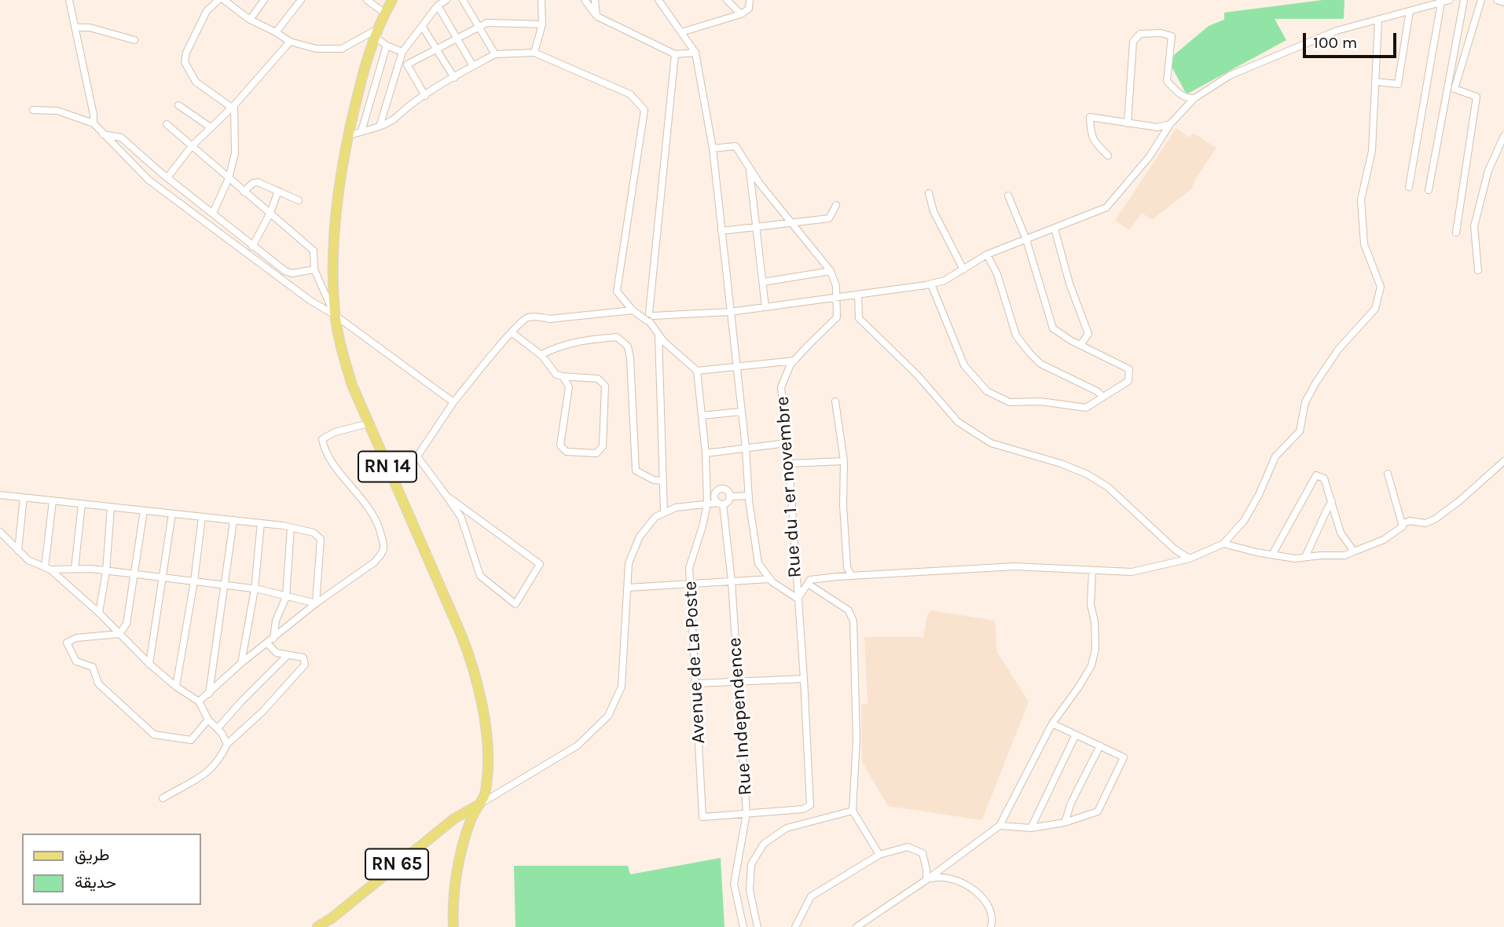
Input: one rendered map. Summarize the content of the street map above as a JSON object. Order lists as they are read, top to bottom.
{
  "streets": {
    "main road": ["RN 14", "RN 65"],
    "street": ["Rue du 1 er novembre", "Avenue de La Poste", "Rue Independence"]
  },
  "crossings": [
    ["RN 14", "RN 65"],
    ["Rue du 1 er novembre", "Avenue de La Poste"],
    ["Avenue de La Poste", "Rue Independence"]
  ],
  "legend": ["طريق", "حديقة"],
  "scale_bar": "100 m"
}
